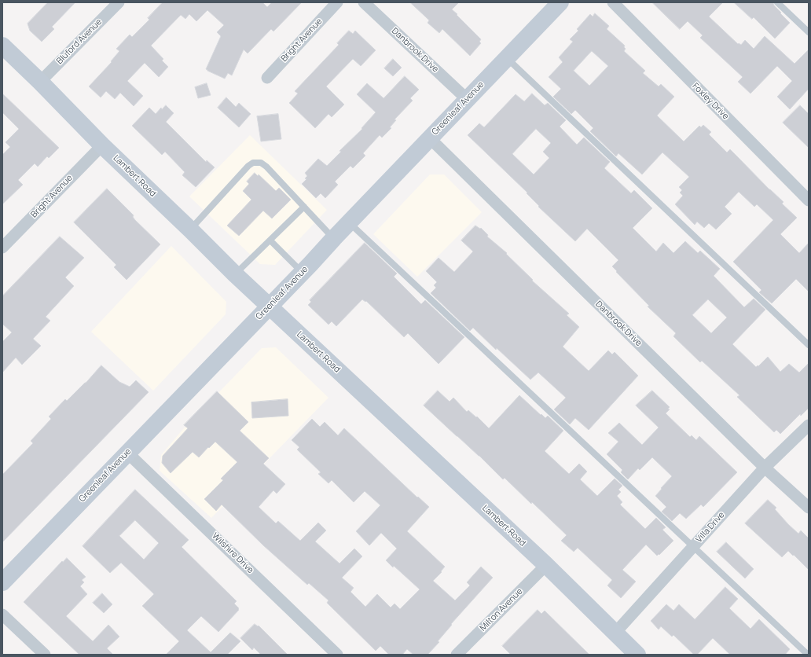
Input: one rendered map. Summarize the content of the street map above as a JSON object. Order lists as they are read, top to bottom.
{
  "streets": {
    "main road": ["Greenleaf Avenue", "Lambert Road"],
    "street": [
      "Bright Avenue",
      "Bluford Avenue",
      "Danbrook Drive",
      "Foxley Drive",
      "Villa Drive",
      "Wilshire Drive",
      "Milton Avenue"
    ]
  },
  "crossings": [
    ["Bright Avenue", "Lambert Road"],
    ["Bluford Avenue", "Lambert Road"],
    ["Danbrook Drive", "Greenleaf Avenue"],
    ["Danbrook Drive", "Villa Drive"],
    ["Greenleaf Avenue", "Lambert Road"],
    ["Greenleaf Avenue", "Wilshire Drive"],
    ["Lambert Road", "Villa Drive"],
    ["Lambert Road", "Milton Avenue"]
  ]
}
